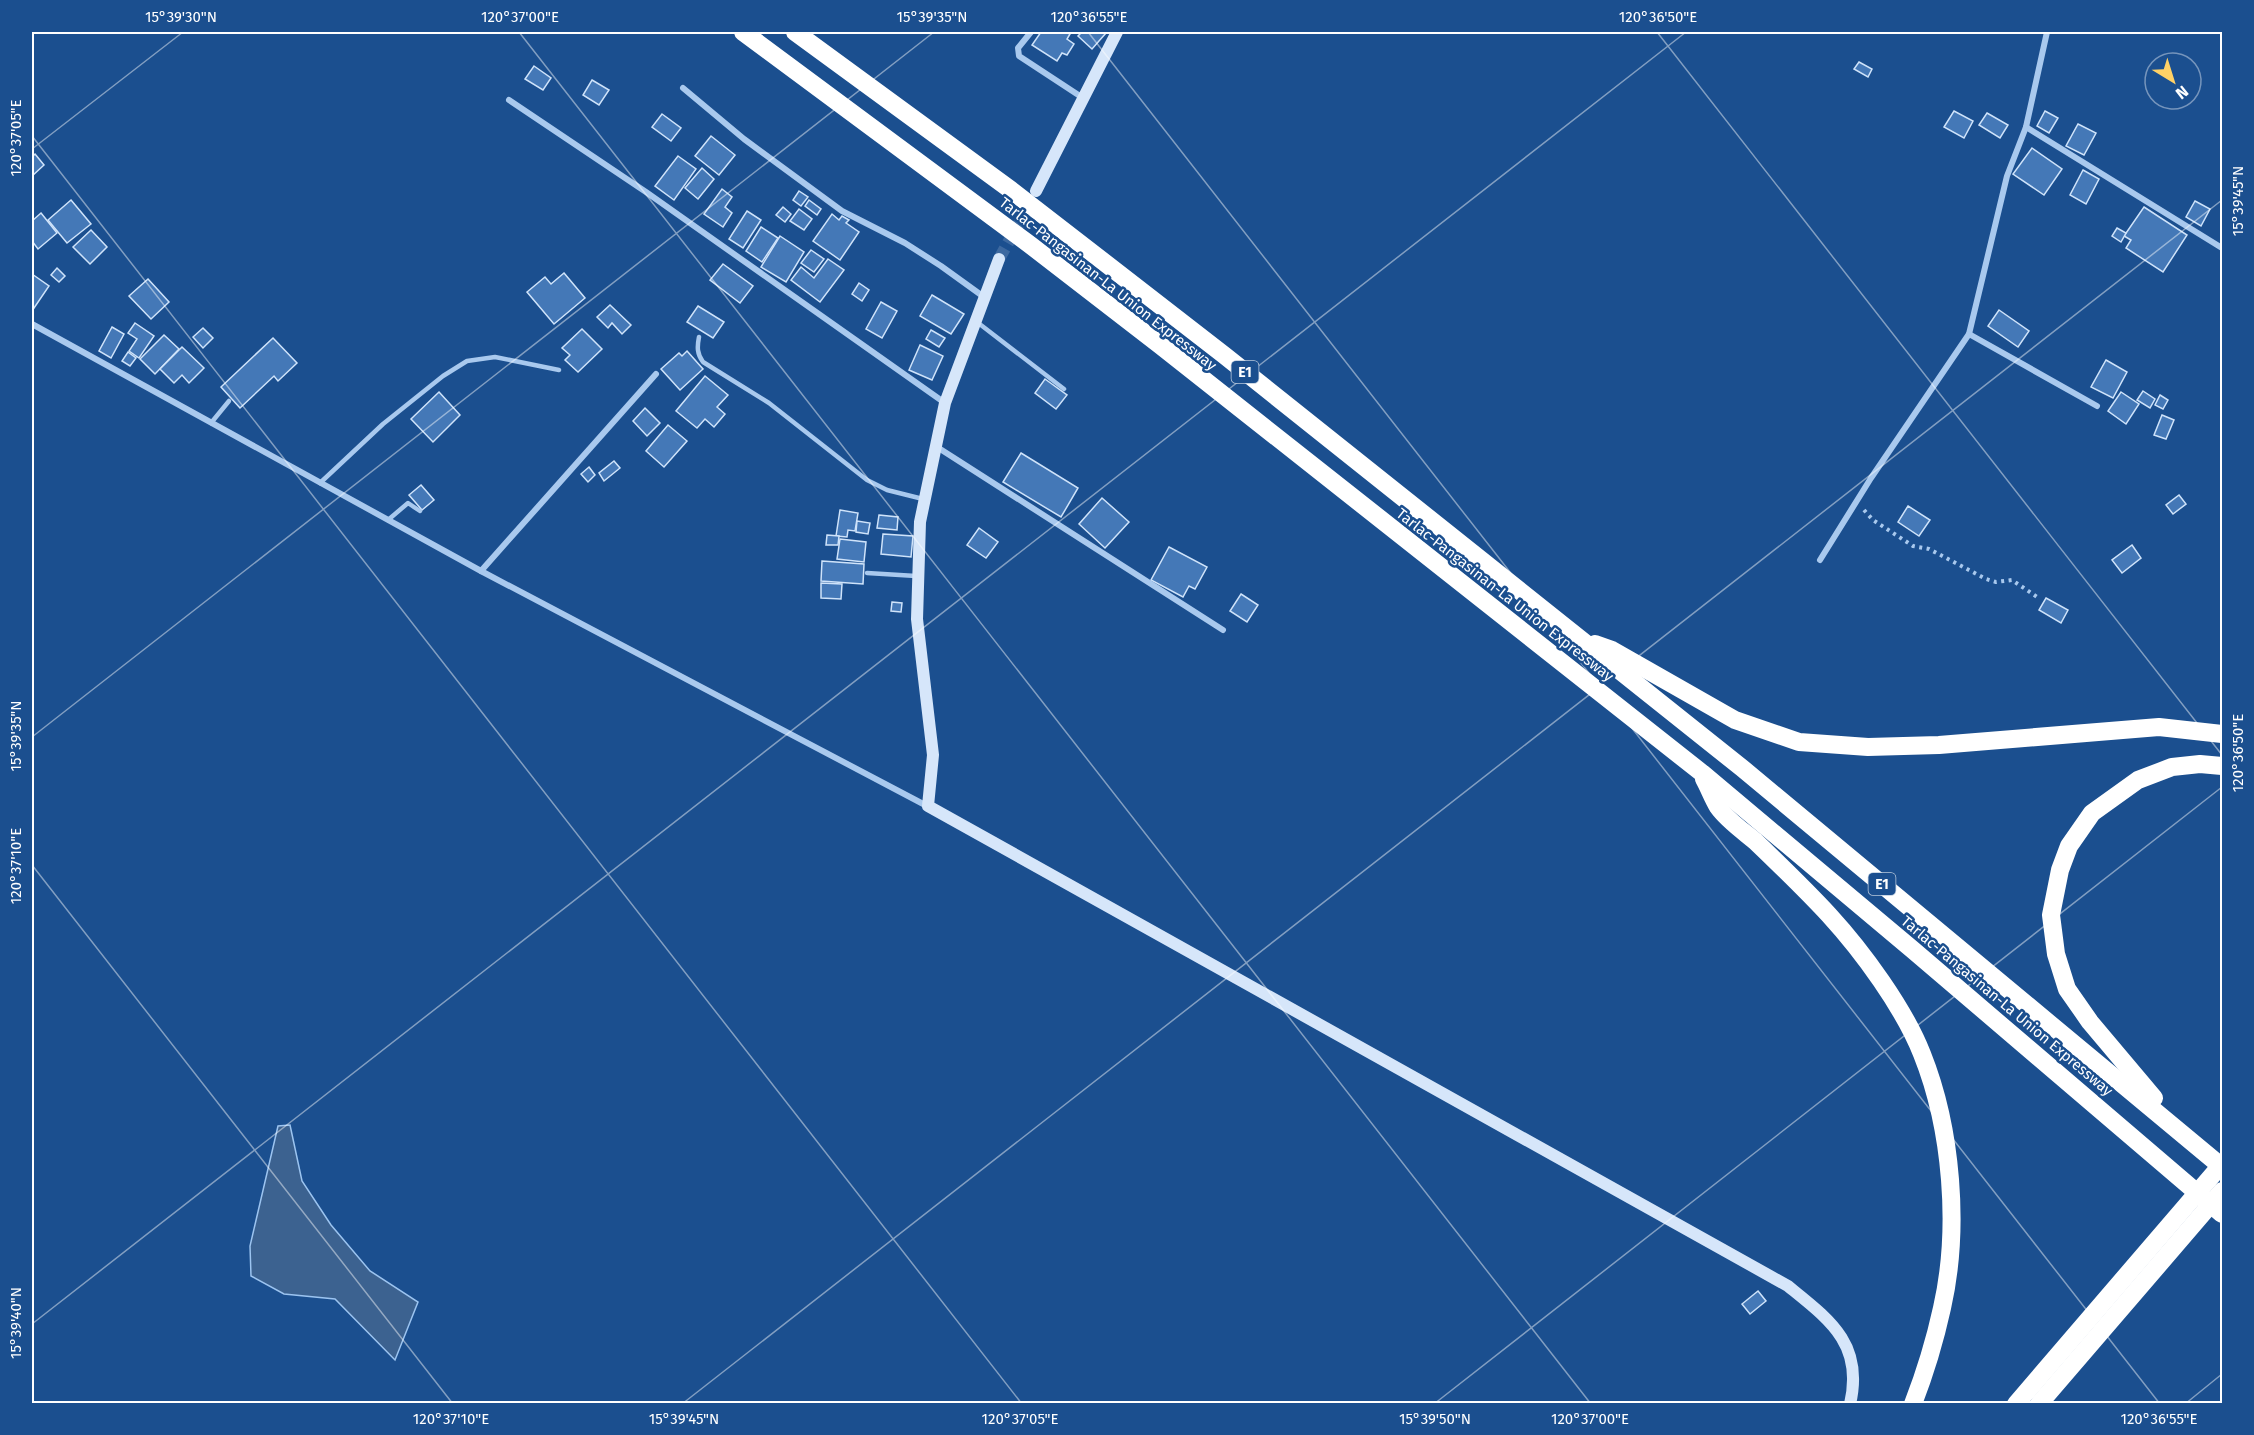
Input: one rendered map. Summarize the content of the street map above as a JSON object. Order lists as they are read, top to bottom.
{
  "streets": {
    "highway": ["Tarlac-Pangasinan-La Union Expressway", "E1"]
  },
  "north": "bottom right",
  "coordinates": [
    "15°39'30\"N",
    "120°37'00\"E",
    "15°39'35\"N",
    "120°36'55\"E",
    "120°36'50\"E",
    "120°37'05\"E",
    "15°39'45\"N",
    "120°37'10\"E",
    "15°39'40\"N",
    "15°39'50\"N"
  ]
}
